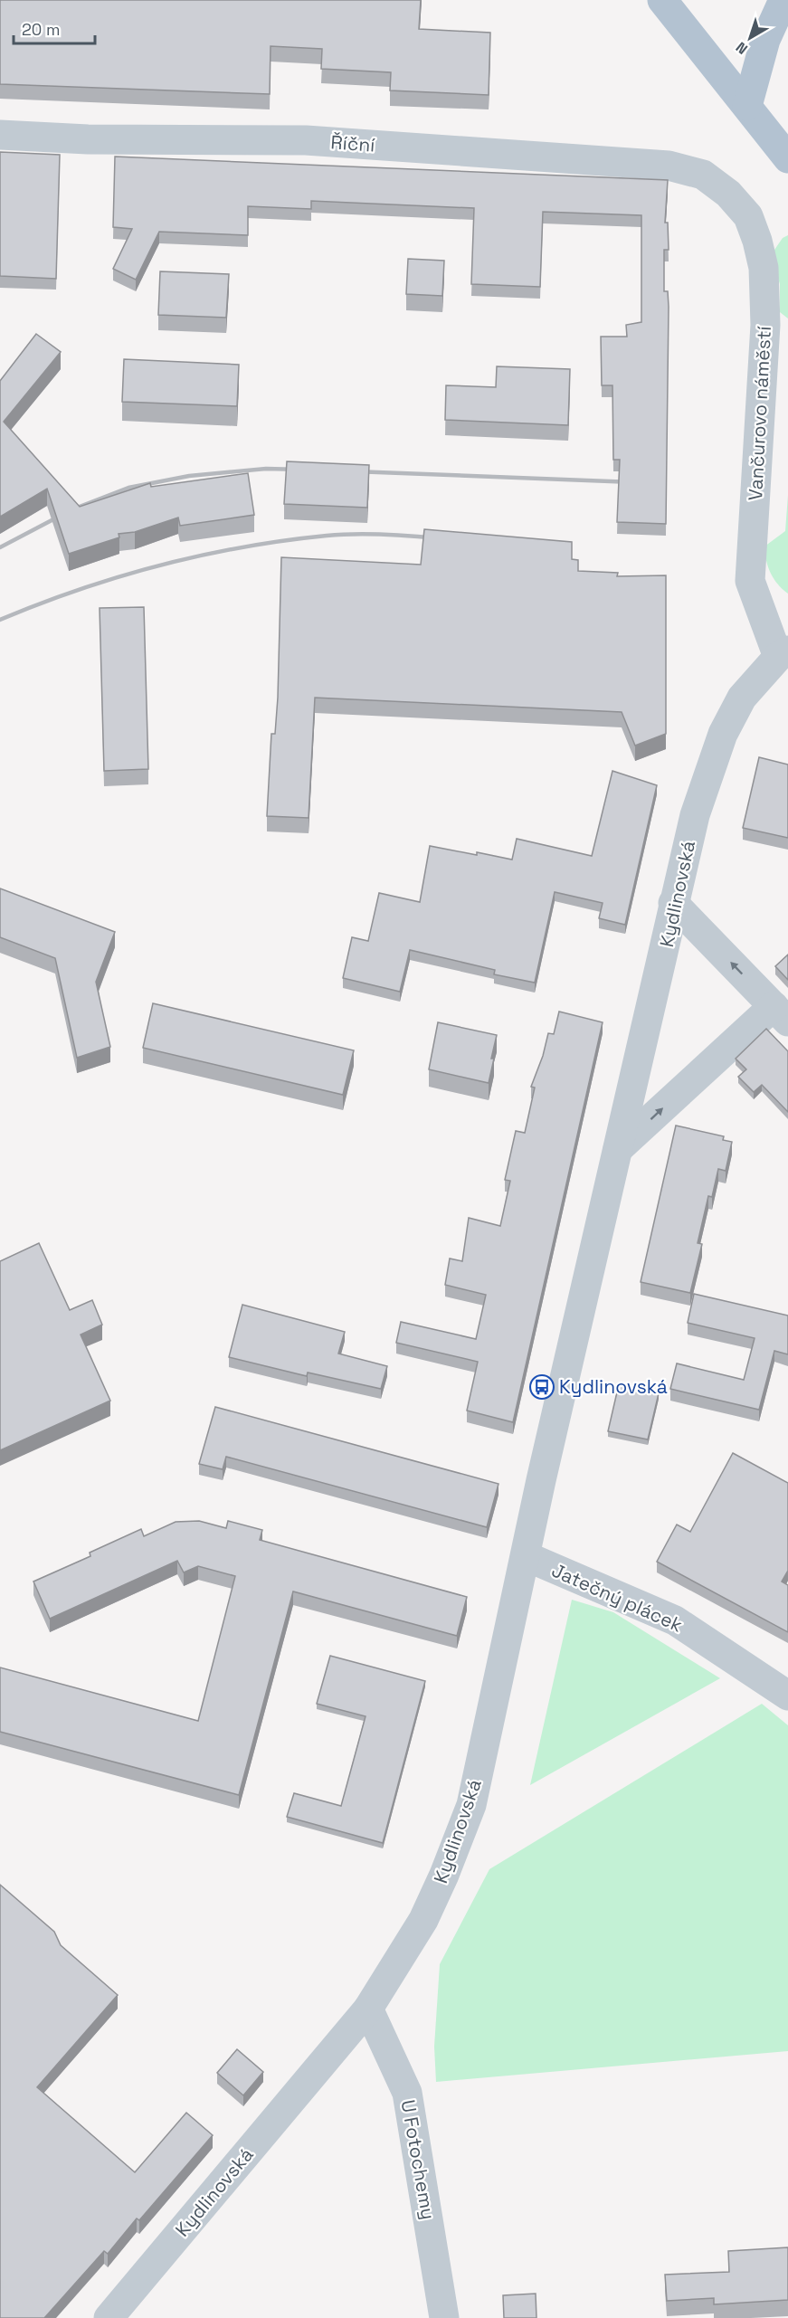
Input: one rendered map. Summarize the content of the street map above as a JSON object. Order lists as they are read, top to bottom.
{
  "streets": {
    "street": [
      "Říční",
      "Vančurovo náměstí",
      "Kydlinovská",
      "Jatečný plácek",
      "U Fotochemy"
    ]
  },
  "crossings": [
    ["Říční", "Vančurovo náměstí"],
    ["Vančurovo náměstí", "Kydlinovská"],
    ["Kydlinovská", "Jatečný plácek"],
    ["Kydlinovská", "U Fotochemy"]
  ],
  "places": {
    "bus stop": ["Kydlinovská"]
  },
  "scale_bar": "20 m",
  "north": "bottom left"
}
